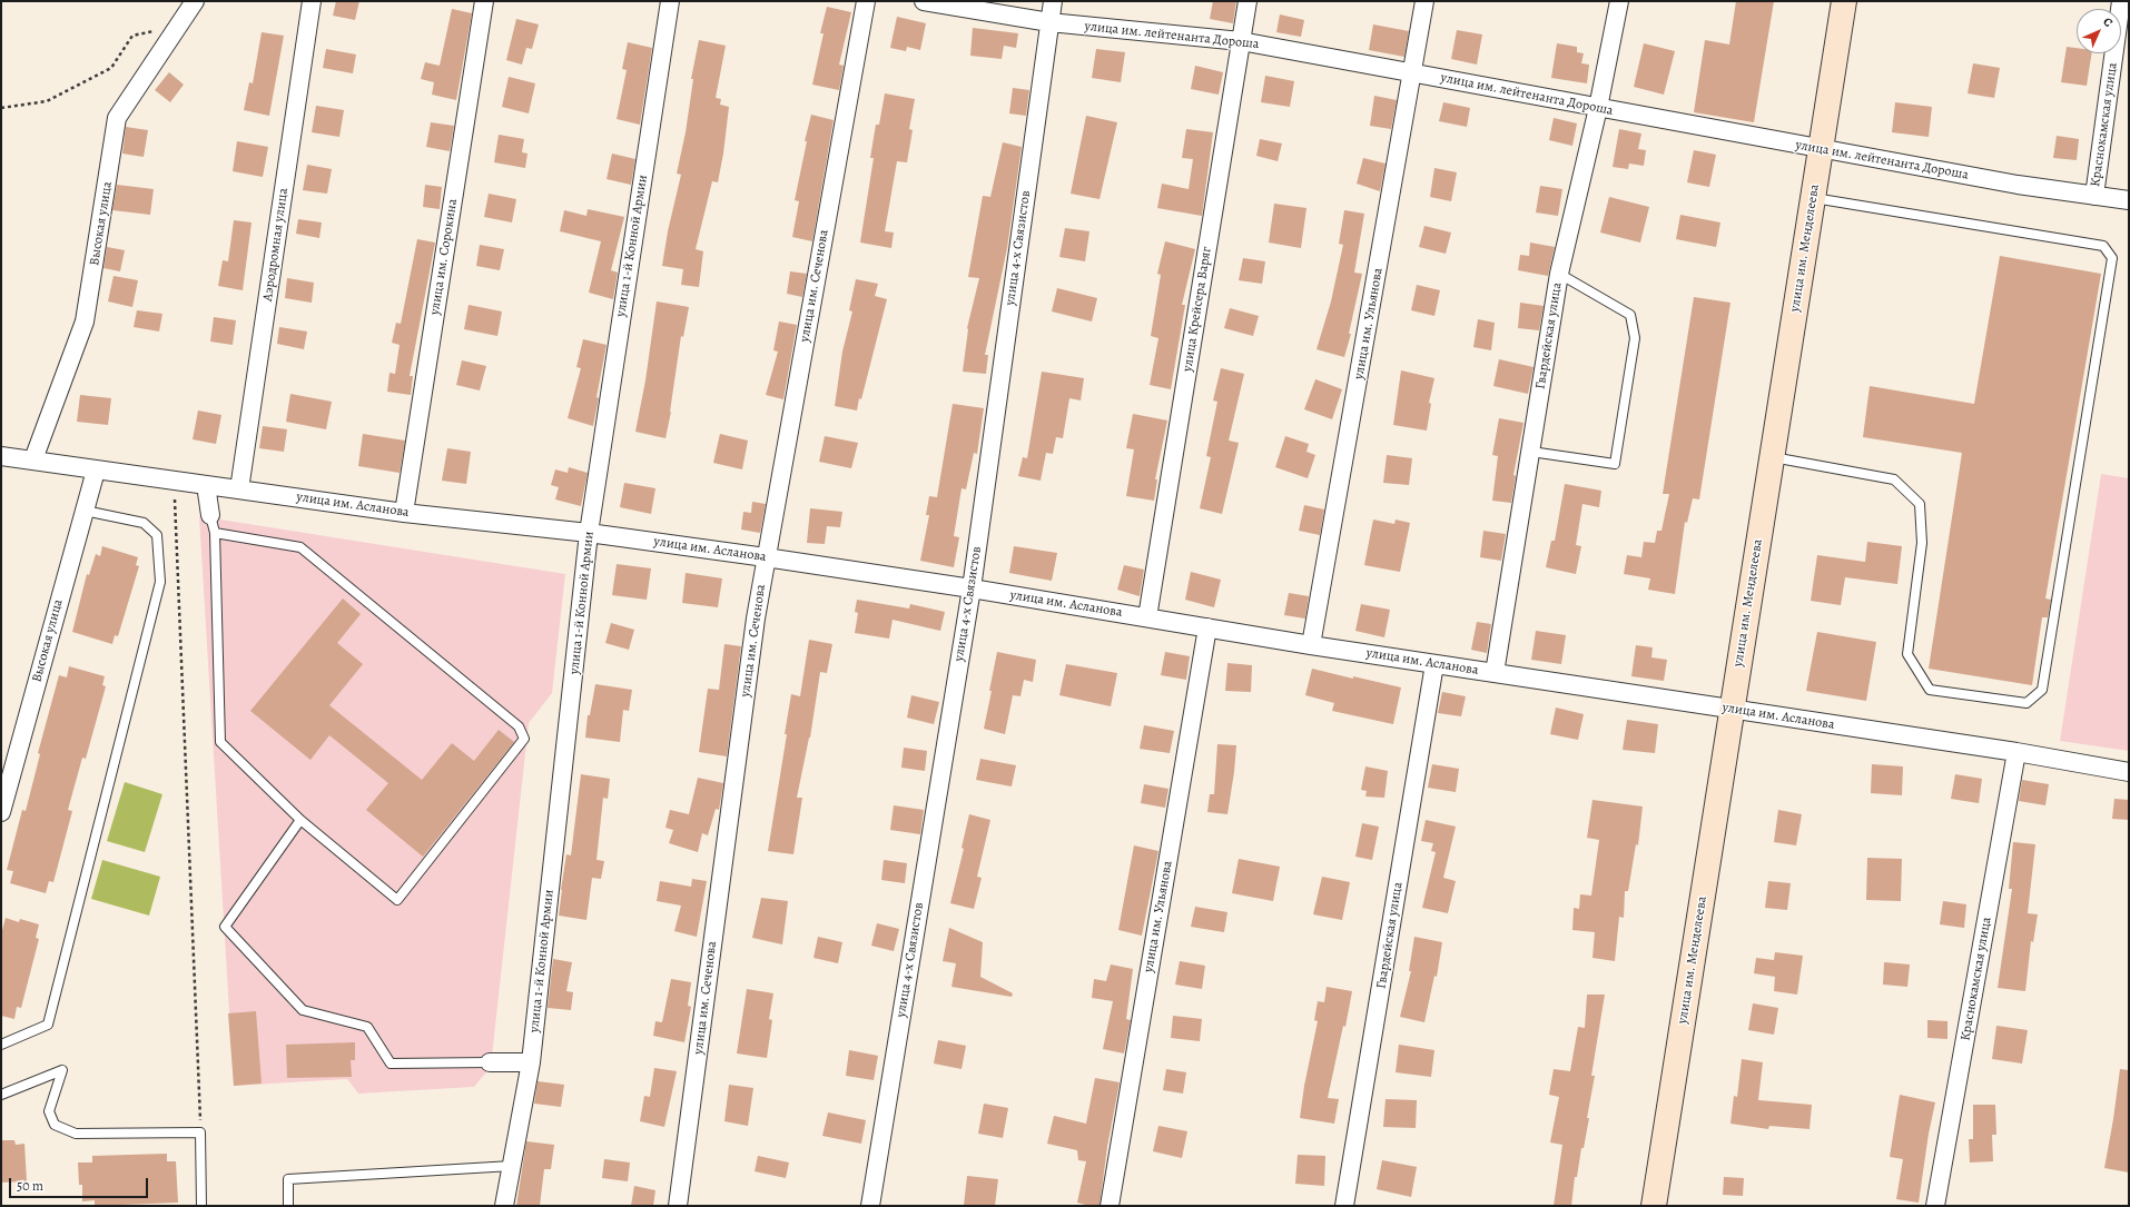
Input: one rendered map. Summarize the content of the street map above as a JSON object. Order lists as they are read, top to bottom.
{
  "streets": {
    "main road": ["улица им. Менделеева"],
    "street": [
      "улица им. лейтенанта Дороша",
      "Краснокамская улица",
      "Высокая улица",
      "Аэродромная улица",
      "улица 1-й Конной Армии",
      "улица 4-х Связистов",
      "улица им. Сорокина",
      "улица им. Сеченова",
      "улица Крейсера Варяг",
      "улица им. Ульянова",
      "Гвардейская улица",
      "улица им. Асланова"
    ]
  },
  "crossings": [
    ["улица им. лейтенанта Дороша", "Краснокамская улица"],
    ["улица им. лейтенанта Дороша", "улица 4-х Связистов"],
    ["улица им. лейтенанта Дороша", "улица им. Менделеева"],
    ["улица им. лейтенанта Дороша", "улица Крейсера Варяг"],
    ["улица им. лейтенанта Дороша", "улица им. Ульянова"],
    ["улица им. лейтенанта Дороша", "Гвардейская улица"],
    ["Краснокамская улица", "улица им. Асланова"],
    ["Высокая улица", "улица им. Асланова"],
    ["Аэродромная улица", "улица им. Асланова"],
    ["улица 1-й Конной Армии", "улица им. Асланова"],
    ["улица 4-х Связистов", "улица им. Асланова"],
    ["улица им. Менделеева", "улица им. Асланова"],
    ["улица им. Сорокина", "улица им. Асланова"],
    ["улица им. Сеченова", "улица им. Асланова"],
    ["улица Крейсера Варяг", "улица им. Асланова"],
    ["улица им. Ульянова", "улица им. Асланова"],
    ["Гвардейская улица", "улица им. Асланова"]
  ],
  "scale_bar": "50 m",
  "north": "top right"
}
